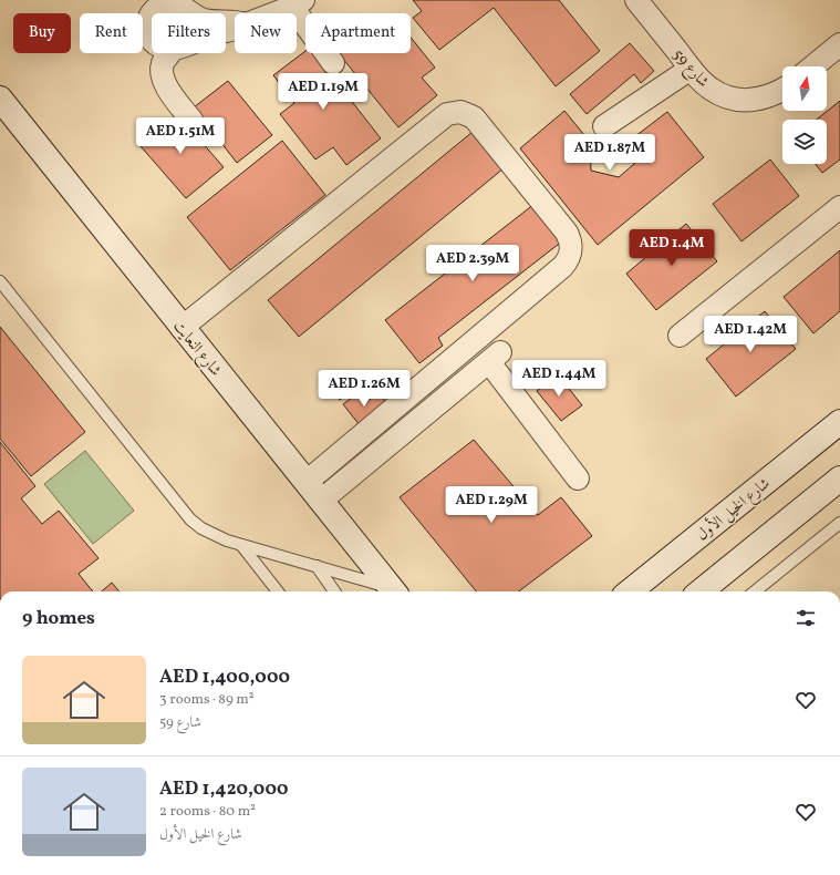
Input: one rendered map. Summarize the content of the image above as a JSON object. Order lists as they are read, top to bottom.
{
  "streets": {
    "street": ["شارع 59", "شارع النعايت", "شارع الخيل الأول"]
  },
  "north": "top",
  "page": {
    "chip": [
      "Buy",
      "Rent",
      "Filters",
      "New",
      "Apartment"
    ],
    "price": [
      "AED 1.19M",
      "AED 1.51M",
      "AED 1.87M",
      "AED 1.4M",
      "AED 2.39M",
      "AED 1.42M",
      "AED 1.44M",
      "AED 1.26M",
      "AED 1.29M"
    ],
    "heading": "9 homes",
    "list": [
      {
        "name": "AED 1,400,000",
        "note": "3 rooms · 89 m² · شارع 59"
      },
      {
        "name": "AED 1,420,000",
        "note": "2 rooms · 80 m² · شارع الخيل الأول"
      }
    ]
  }
}
